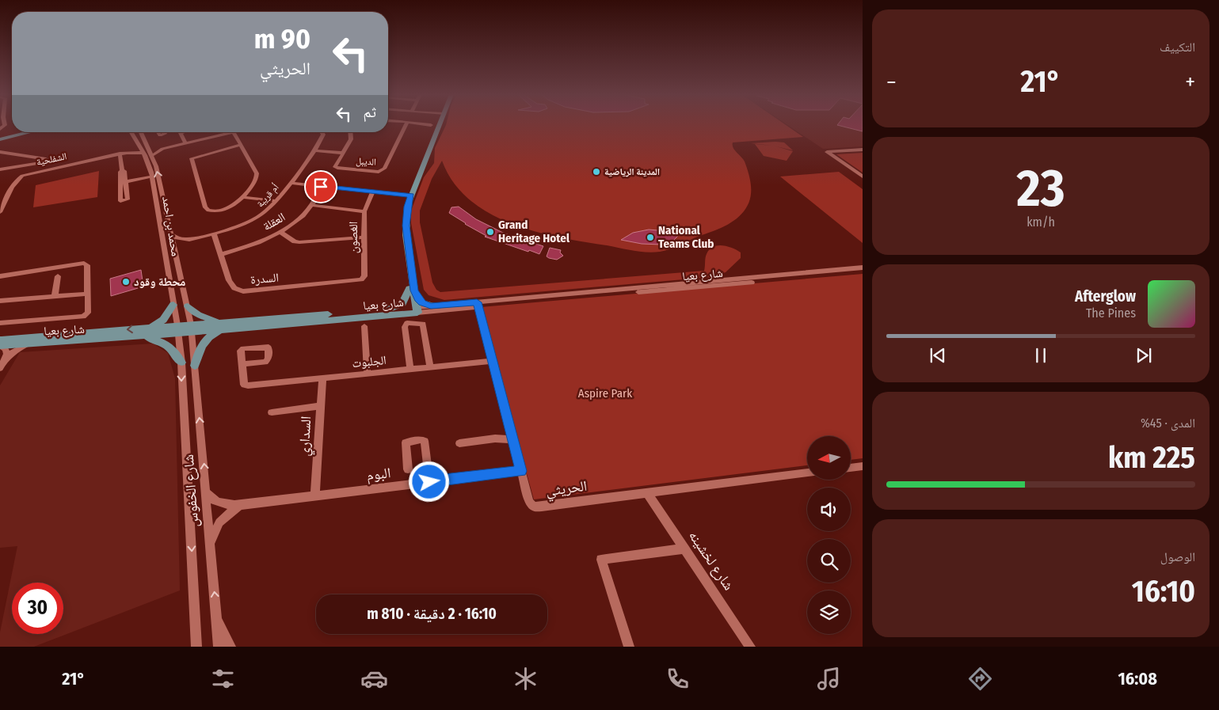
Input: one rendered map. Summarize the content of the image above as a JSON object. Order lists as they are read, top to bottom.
{
  "streets": {
    "main road": ["شارع بعيا"],
    "street": [
      "الشفلحية",
      "الديبل",
      "أم قريبة",
      "العقلة",
      "محمد بن احمد",
      "الغصون",
      "السدرة",
      "الجلبوت",
      "السداري",
      "البوم",
      "الحريثي",
      "شارع الخفوس",
      "شارع لخشينه"
    ]
  },
  "crossings": [
    ["الشفلحية", "محمد بن احمد"],
    ["الديبل", "أم قريبة"],
    ["أم قريبة", "محمد بن احمد"],
    ["أم قريبة", "السدرة"],
    ["العقلة", "السدرة"],
    ["محمد بن احمد", "شارع بعيا"],
    ["محمد بن احمد", "شارع الخفوس"],
    ["الغصون", "السدرة"],
    ["شارع بعيا", "الحريثي"],
    ["شارع بعيا", "شارع الخفوس"],
    ["الجلبوت", "السداري"],
    ["الجلبوت", "الحريثي"],
    ["السداري", "البوم"],
    ["البوم", "الحريثي"],
    ["البوم", "شارع الخفوس"],
    ["الحريثي", "شارع لخشينه"]
  ],
  "parks": ["Aspire Park"],
  "places": [
    "المدينة الرياضية",
    "Grand Heritage Hotel",
    "National Teams Club",
    "محطة وقود"
  ],
  "north": "left",
  "page": {
    "tile": [
      "التكييف",
      ["23", "km/h"],
      ["المدى · 45%", "225 km"],
      ["الوصول", "16:10"]
    ],
    "turn": ["90 m", "الحريثي"],
    "heat": ["−", "21°", "+"],
    "then": "ثم",
    "song": ["Afterglow", "The Pines"],
    "limit": "30",
    "trip": "16:10 · 2 دقيقة · 810 m",
    "tabs": ["16:08", "21°"]
  }
}
